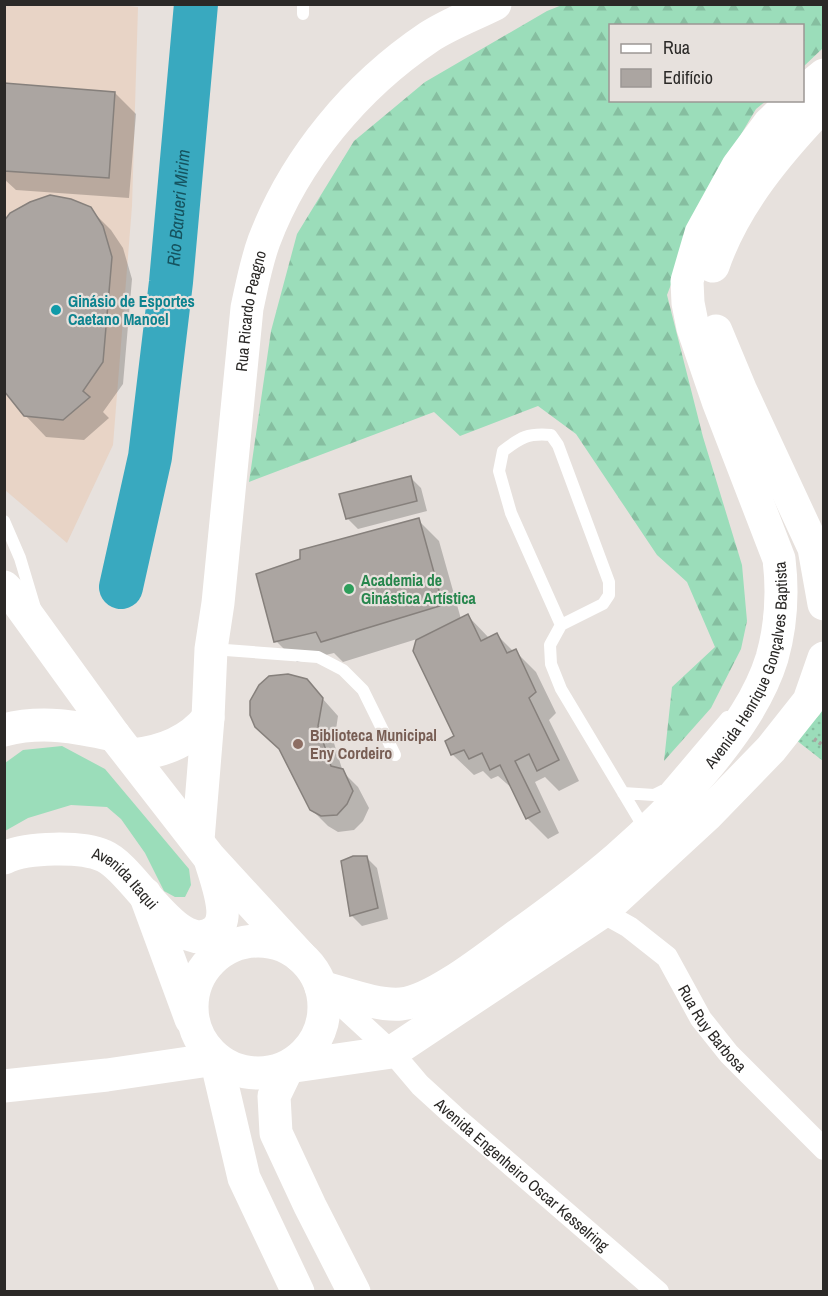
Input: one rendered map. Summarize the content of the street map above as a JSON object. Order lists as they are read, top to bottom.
{
  "streets": {
    "main road": ["Rua Ricardo Peagno", "Avenida Henrique Gonçalves Baptista", "Avenida Itaqui"],
    "street": ["Rua Ruy Barbosa", "Avenida Engenheiro Oscar Kesselring"]
  },
  "crossings": [
    ["Avenida Henrique Gonçalves Baptista", "Avenida Itaqui"],
    ["Avenida Henrique Gonçalves Baptista", "Avenida Engenheiro Oscar Kesselring"],
    ["Avenida Itaqui", "Avenida Engenheiro Oscar Kesselring"]
  ],
  "water": ["Rio Barueri Mirim"],
  "places": ["Ginásio de Esportes Caetano Manoel", "Academia de Ginástica Artística", "Biblioteca Municipal Eny Cordeiro"],
  "legend": ["Rua", "Edifício"]
}
